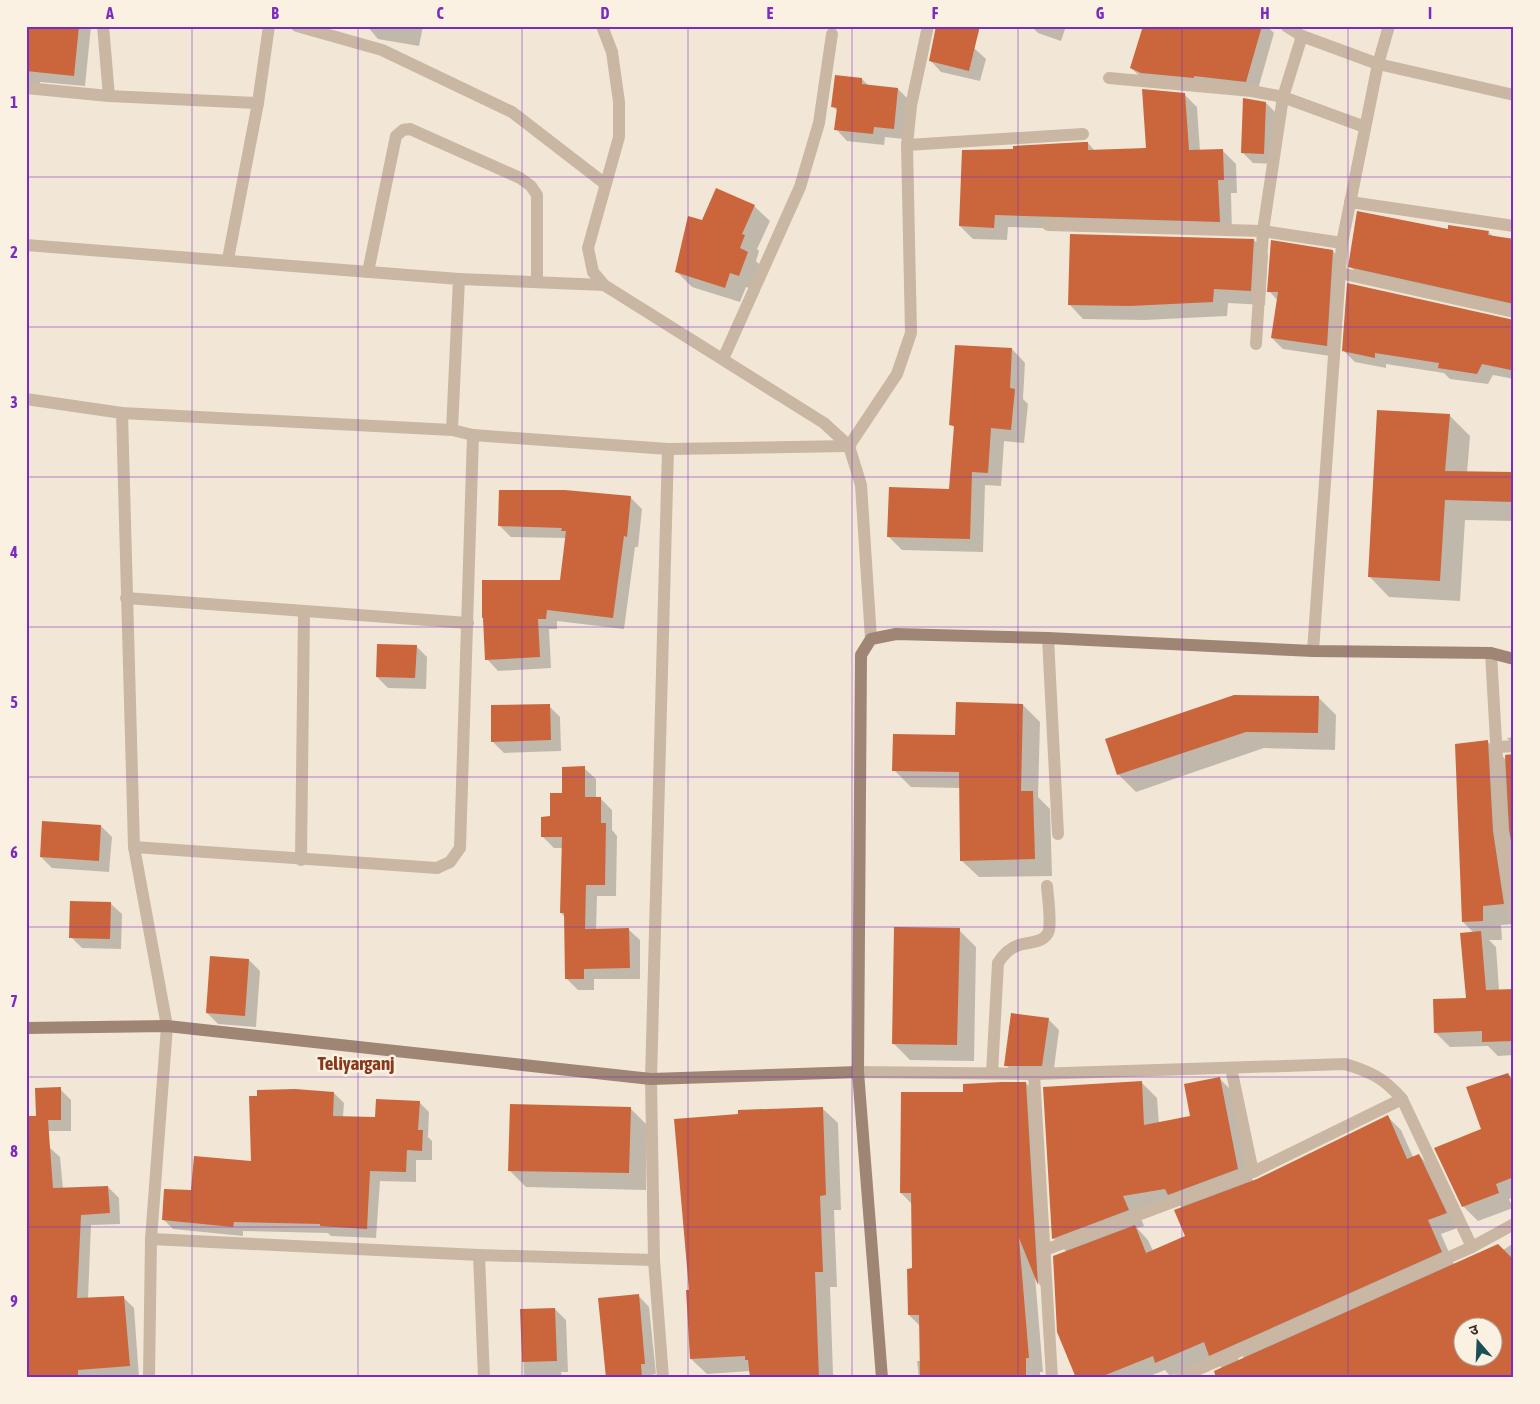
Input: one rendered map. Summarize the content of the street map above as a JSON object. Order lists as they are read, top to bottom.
{
  "districts": ["Teliyarganj"],
  "north": "top",
  "grid": {
    "columns": [
      "A",
      "B",
      "C",
      "D",
      "E",
      "F",
      "G",
      "H",
      "I"
    ],
    "rows": [
      "1",
      "2",
      "3",
      "4",
      "5",
      "6",
      "7",
      "8",
      "9"
    ]
  }
}
